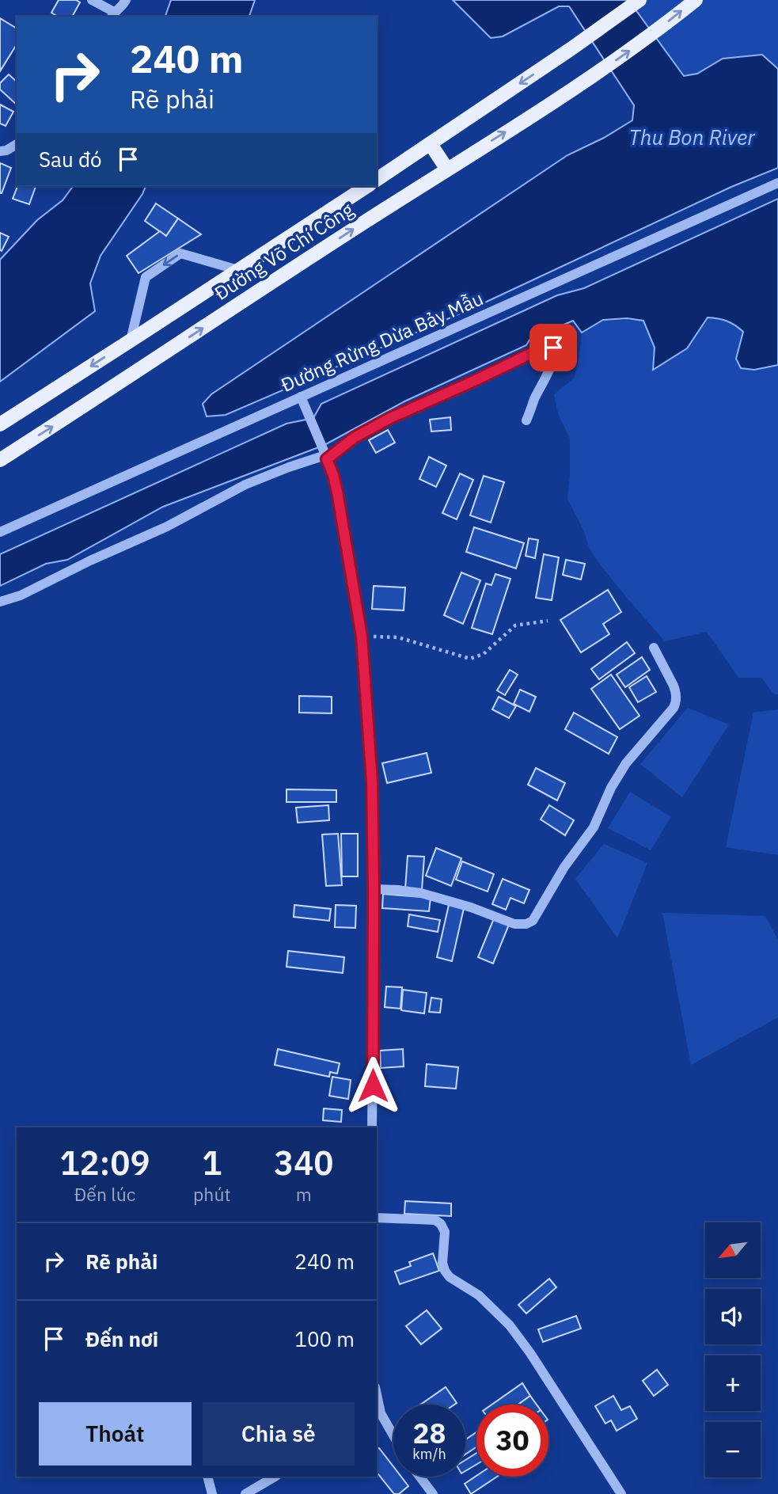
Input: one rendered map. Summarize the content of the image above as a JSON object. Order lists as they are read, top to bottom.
{
  "streets": {
    "main road": ["Đường Võ Chí Công"],
    "street": ["Đường Rừng Dừa Bảy Mẫu"]
  },
  "water": ["Thu Bon River"],
  "north": "bottom left",
  "page": {
    "turn": ["240 m", "Rẽ phải"],
    "then": "Sau đó",
    "eta": [
      "12:09",
      "Đến lúc",
      "1",
      "phút",
      "340",
      "m"
    ],
    "list": [
      {
        "name": "Rẽ phải",
        "value": "240 m"
      },
      {
        "name": "Đến nơi",
        "value": "100 m"
      }
    ],
    "map_buttons": ["+", "−"],
    "buttons": ["Thoát", "Chia sẻ"],
    "speed": "28 km/h",
    "limit": "30"
  }
}
